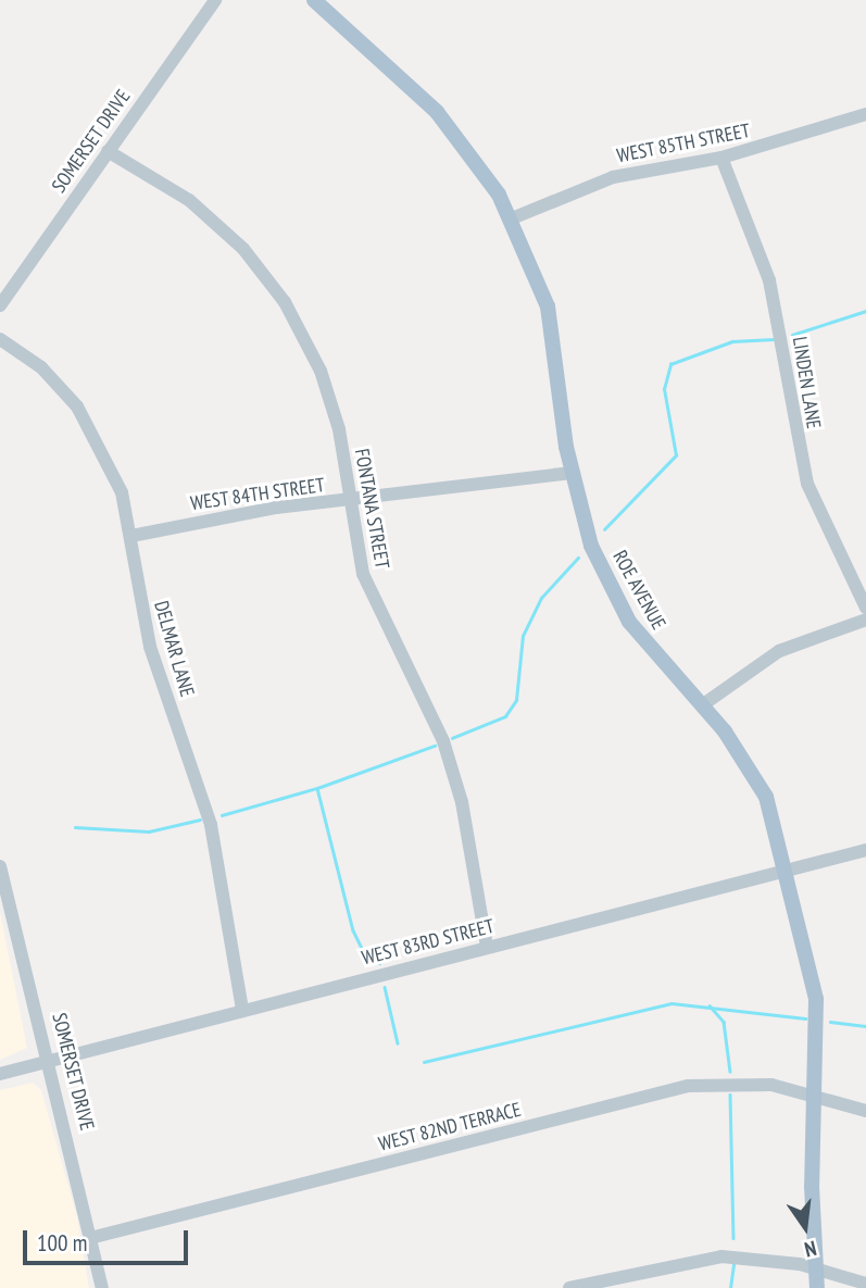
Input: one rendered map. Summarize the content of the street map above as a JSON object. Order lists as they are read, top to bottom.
{
  "streets": {
    "main road": ["ROE AVENUE"],
    "street": [
      "SOMERSET DRIVE",
      "WEST 85TH STREET",
      "LINDEN LANE",
      "WEST 84TH STREET",
      "FONTANA STREET",
      "DELMAR LANE",
      "WEST 83RD STREET",
      "WEST 82ND TERRACE"
    ]
  },
  "crossings": [
    ["SOMERSET DRIVE", "FONTANA STREET"],
    ["SOMERSET DRIVE", "WEST 83RD STREET"],
    ["SOMERSET DRIVE", "WEST 82ND TERRACE"],
    ["WEST 85TH STREET", "LINDEN LANE"],
    ["WEST 85TH STREET", "ROE AVENUE"],
    ["WEST 84TH STREET", "FONTANA STREET"],
    ["WEST 84TH STREET", "ROE AVENUE"],
    ["WEST 84TH STREET", "DELMAR LANE"],
    ["FONTANA STREET", "WEST 83RD STREET"],
    ["ROE AVENUE", "WEST 83RD STREET"],
    ["ROE AVENUE", "WEST 82ND TERRACE"],
    ["DELMAR LANE", "WEST 83RD STREET"]
  ],
  "scale_bar": "100 m",
  "north": "bottom"
}
